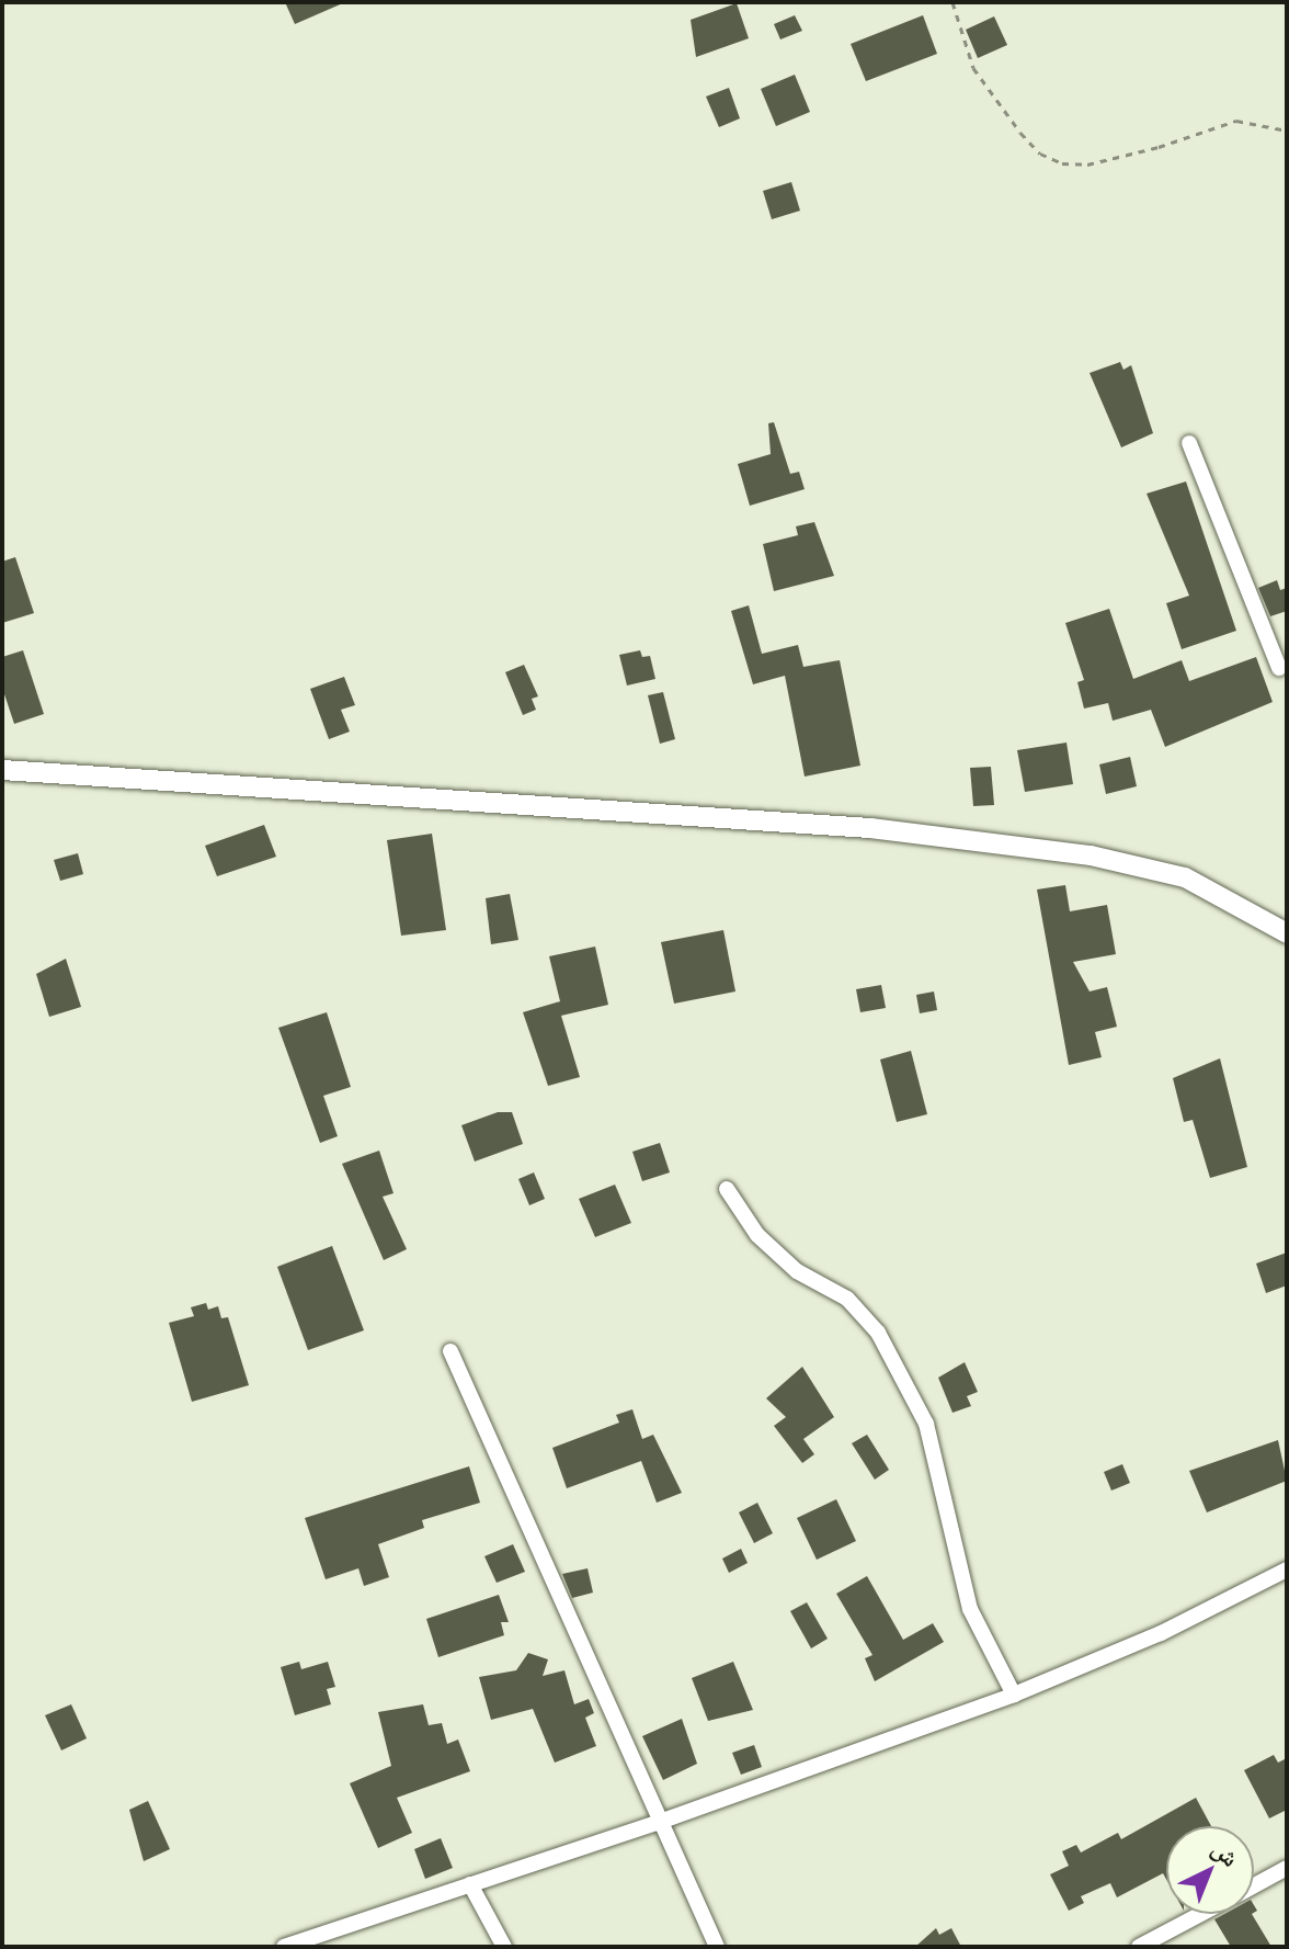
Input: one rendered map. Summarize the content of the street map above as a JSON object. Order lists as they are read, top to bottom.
{
  "north": "top right"
}
